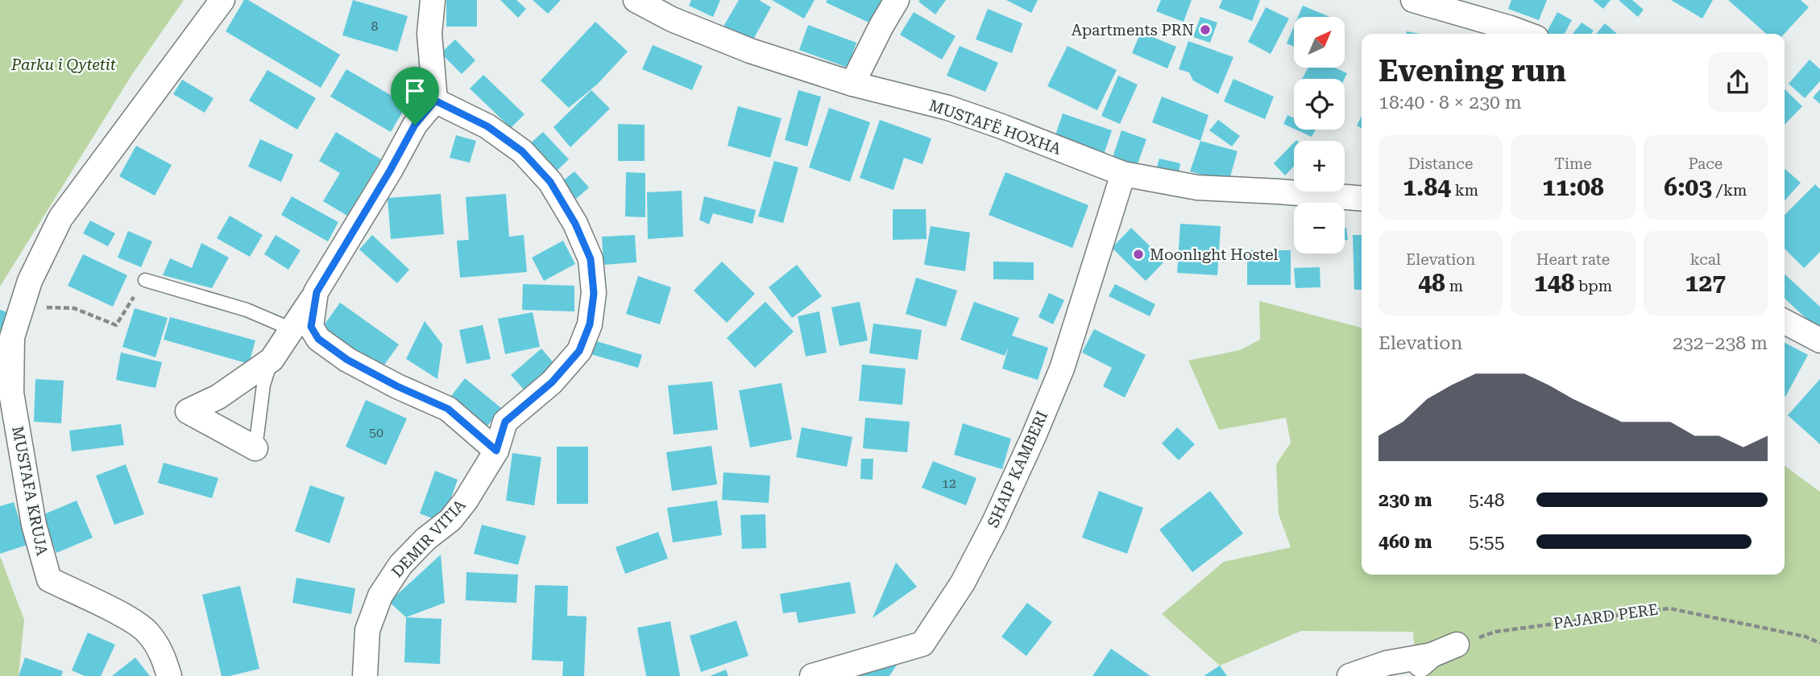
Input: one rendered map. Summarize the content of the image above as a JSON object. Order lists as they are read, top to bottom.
{
  "streets": {
    "street": [
      "MUSTAFË HOXHA",
      "SHAIP KAMBERI",
      "MUSTAFA KRUJA",
      "DEMIR VITIA"
    ],
    "path": ["PAJARD PERE"]
  },
  "crossings": [
    ["MUSTAFË HOXHA", "SHAIP KAMBERI"]
  ],
  "parks": ["Parku i Qytetit"],
  "places": ["Apartments PRN", "Moonlıght Hostel"],
  "house_numbers": ["8", "50", "12"],
  "north": "top right",
  "page": {
    "map_buttons": ["+", "−"],
    "heading": ["Evening run", "18:40 · 8 × 230 m"],
    "stats": [
      ["Distance", "1.84 km"],
      ["Time", "11:08"],
      ["Pace", "6:03 /km"],
      ["Elevation", "48 m"],
      ["Heart rate", "148 bpm"],
      ["kcal", "127"]
    ],
    "chart": ["Elevation", "232–238 m"],
    "list": [
      {
        "name": "230 m",
        "note": "5:48"
      },
      {
        "name": "460 m",
        "note": "5:55"
      }
    ]
  }
}
